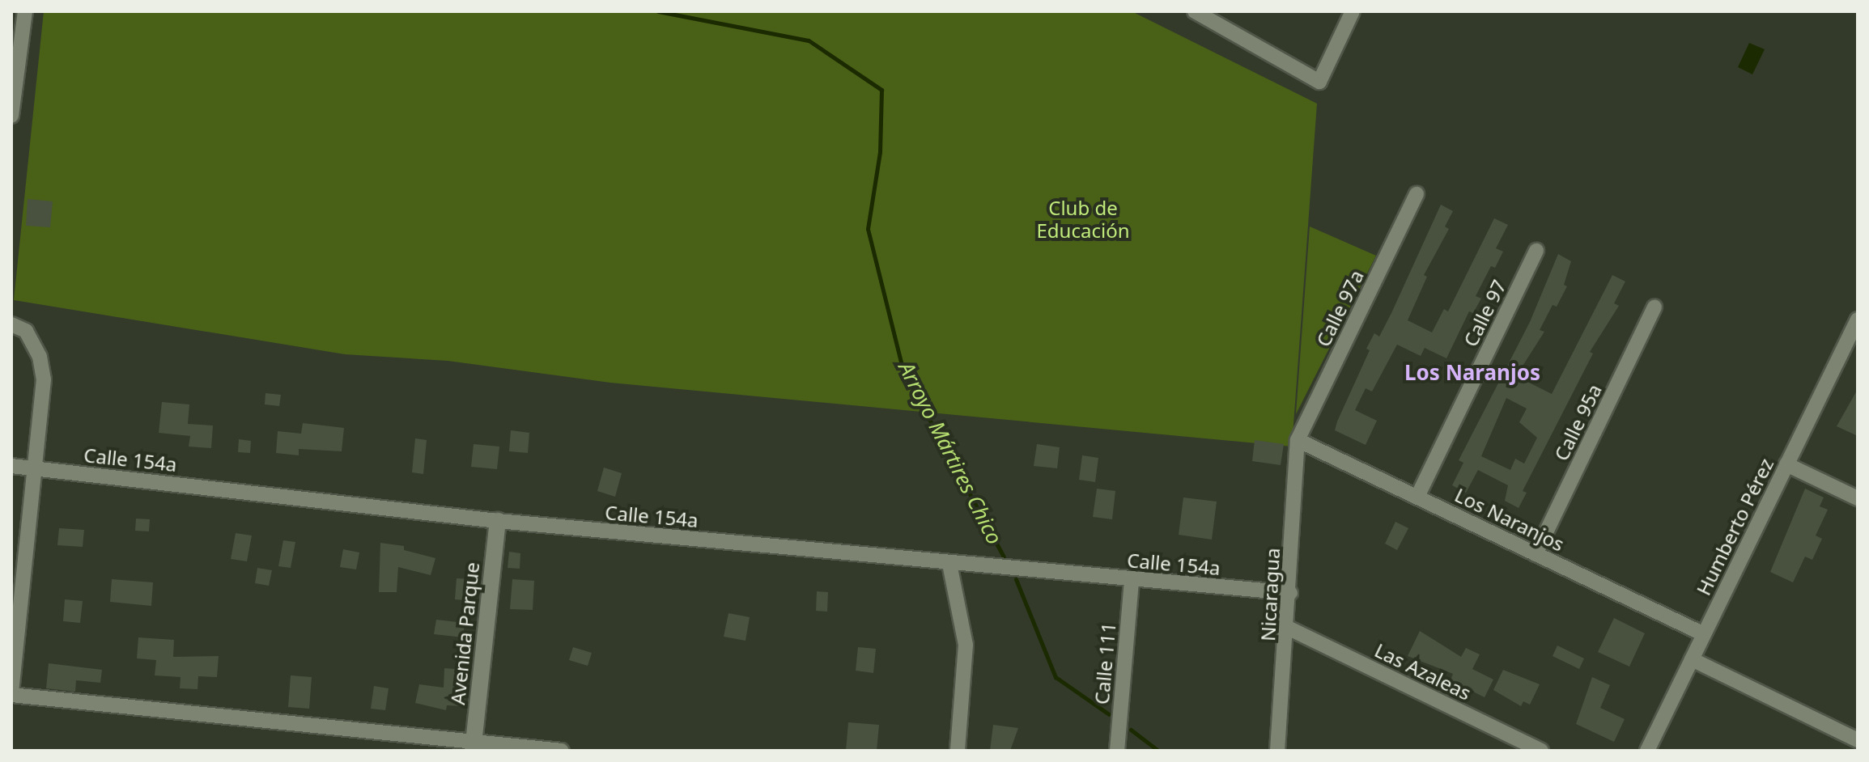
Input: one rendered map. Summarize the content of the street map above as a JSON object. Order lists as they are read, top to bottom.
{
  "streets": {
    "street": [
      "Calle 97a",
      "Calle 97",
      "Calle 95a",
      "Calle 154a",
      "Los Naranjos",
      "Humberto Pérez",
      "Nicaragua",
      "Avenida Parque",
      "Calle 111",
      "Las Azaleas"
    ]
  },
  "crossings": [
    ["Calle 97a", "Los Naranjos"],
    ["Calle 97a", "Nicaragua"],
    ["Calle 97", "Los Naranjos"],
    ["Calle 95a", "Los Naranjos"],
    ["Calle 154a", "Nicaragua"],
    ["Calle 154a", "Avenida Parque"],
    ["Calle 154a", "Calle 111"],
    ["Los Naranjos", "Humberto Pérez"],
    ["Los Naranjos", "Nicaragua"],
    ["Nicaragua", "Las Azaleas"]
  ],
  "districts": ["Los Naranjos"],
  "water": ["Arroyo Mártires Chico"],
  "parks": ["Club de Educación"]
}
